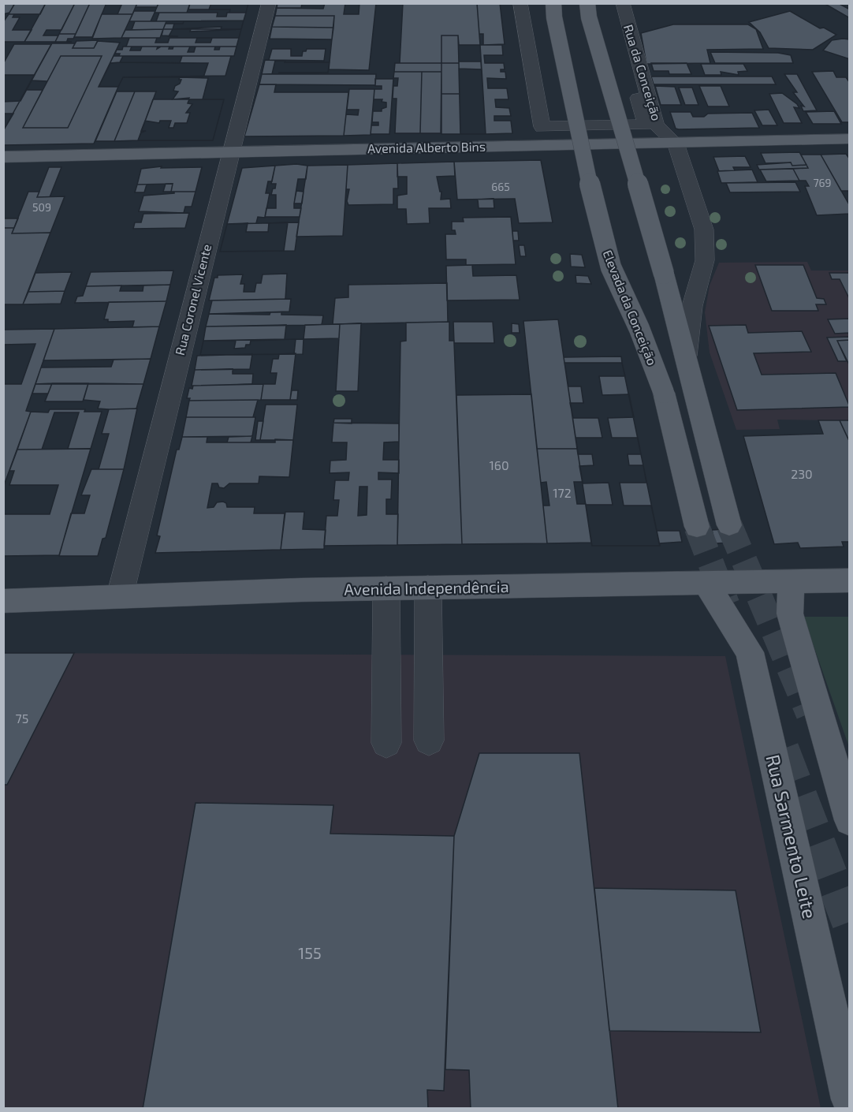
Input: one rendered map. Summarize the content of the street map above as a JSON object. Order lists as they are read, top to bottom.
{
  "streets": {
    "main road": [
      "Avenida Alberto Bins",
      "Elevada da Conceição",
      "Avenida Independência",
      "Rua Sarmento Leite"
    ],
    "street": ["Rua da Conceição", "Rua Coronel Vicente"]
  },
  "crossings": [
    ["Rua da Conceição", "Avenida Alberto Bins"],
    ["Avenida Alberto Bins", "Rua Coronel Vicente"],
    ["Rua Coronel Vicente", "Avenida Independência"],
    ["Avenida Independência", "Rua Sarmento Leite"]
  ],
  "house_numbers": [
    "769",
    "665",
    "509",
    "160",
    "230",
    "172",
    "75",
    "155"
  ]
}
